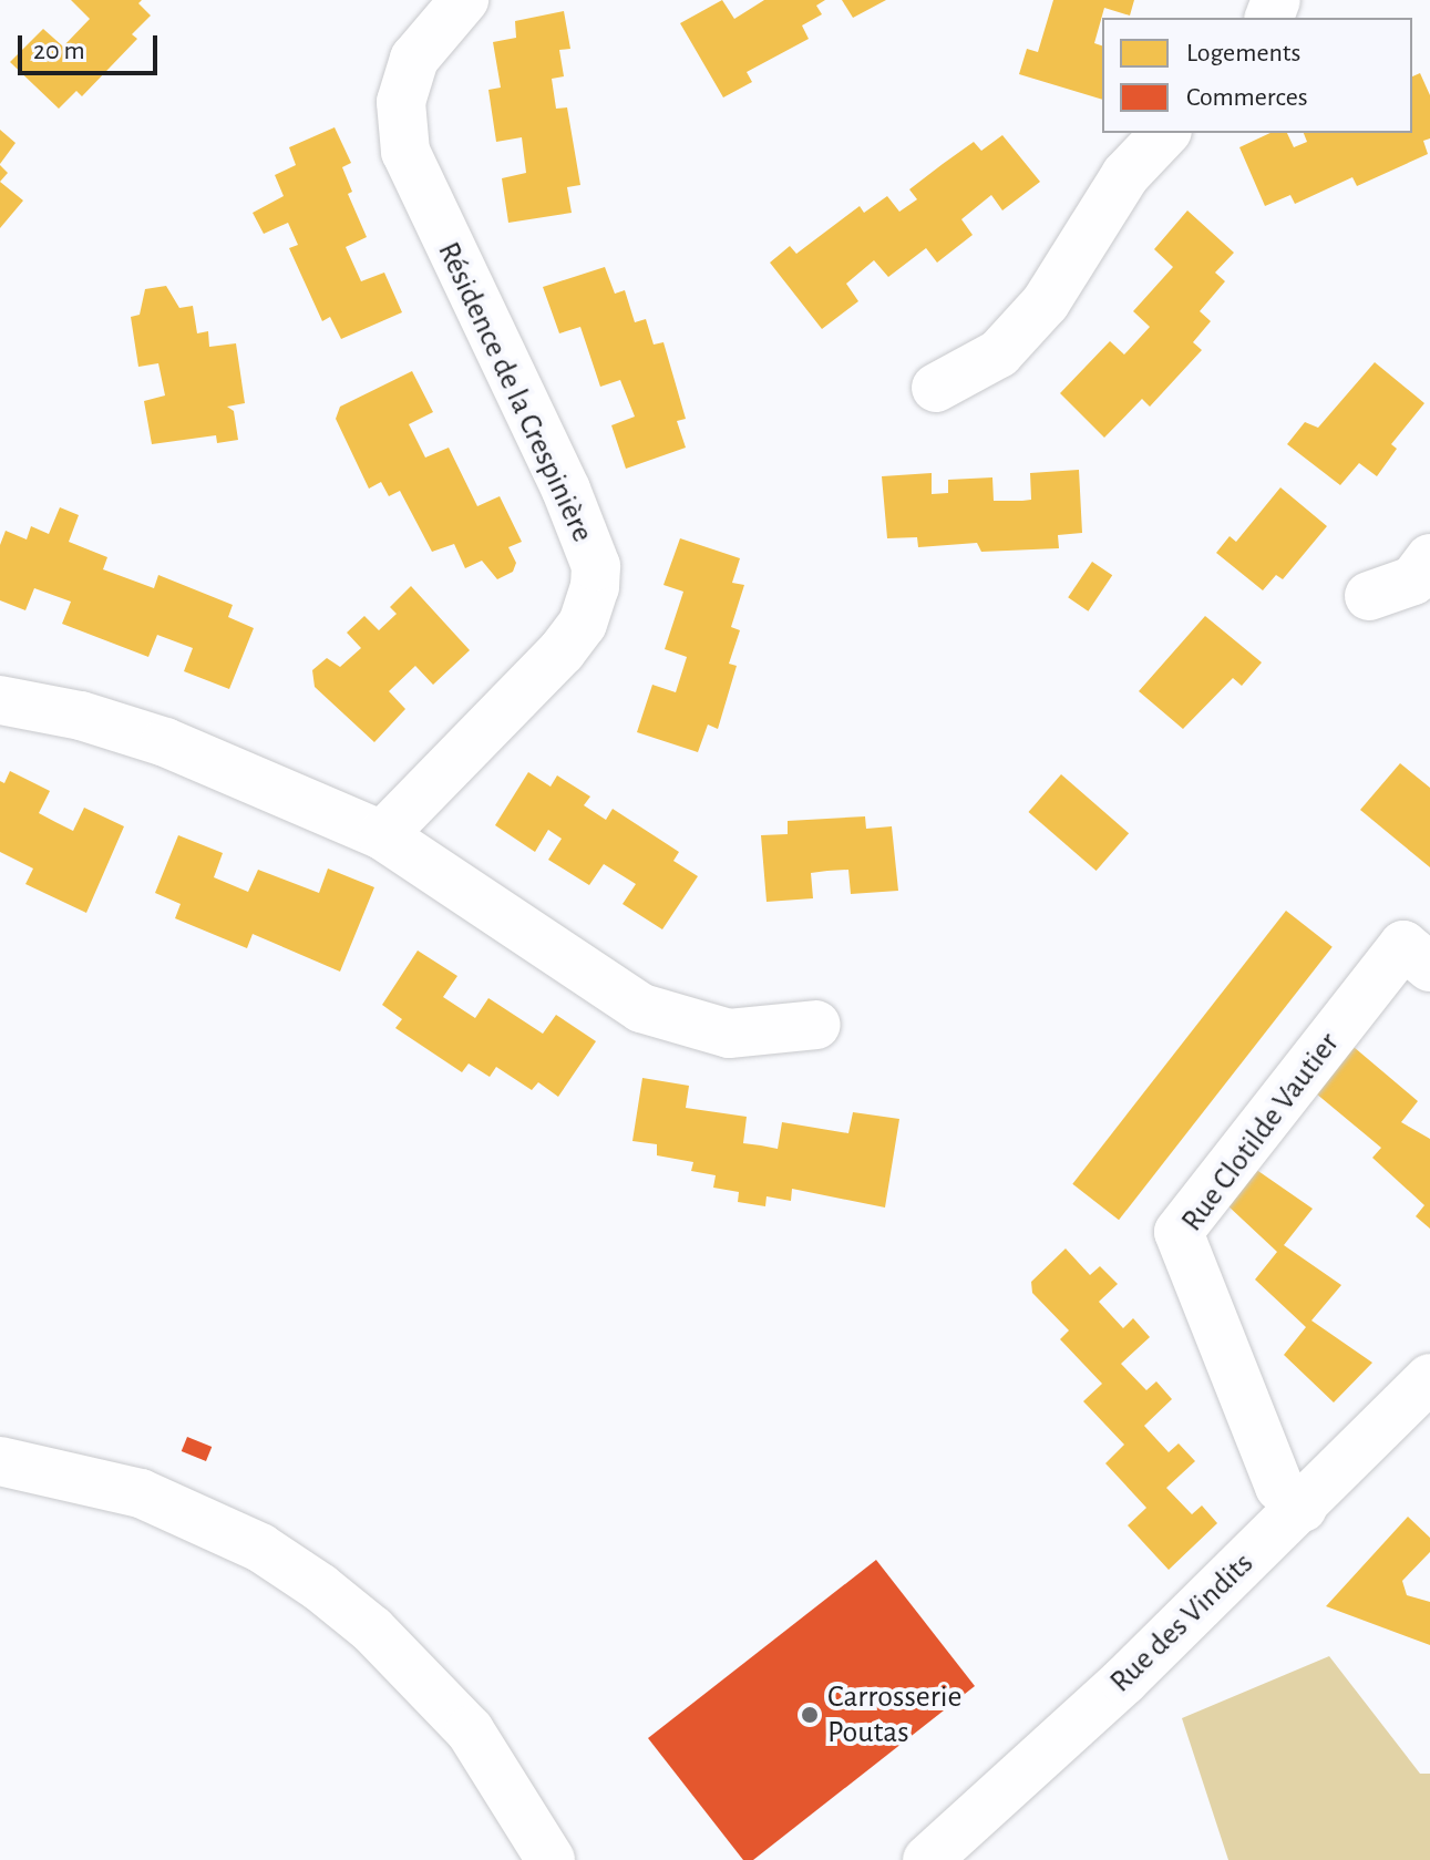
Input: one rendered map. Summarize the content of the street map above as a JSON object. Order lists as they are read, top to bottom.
{
  "streets": {
    "street": ["Résidence de la Crespinière", "Rue Clotilde Vautier", "Rue des Vindits"]
  },
  "crossings": [
    ["Rue Clotilde Vautier", "Rue des Vindits"]
  ],
  "places": ["Carrosserie Poutas"],
  "legend": ["Logements", "Commerces"],
  "scale_bar": "20 m"
}
